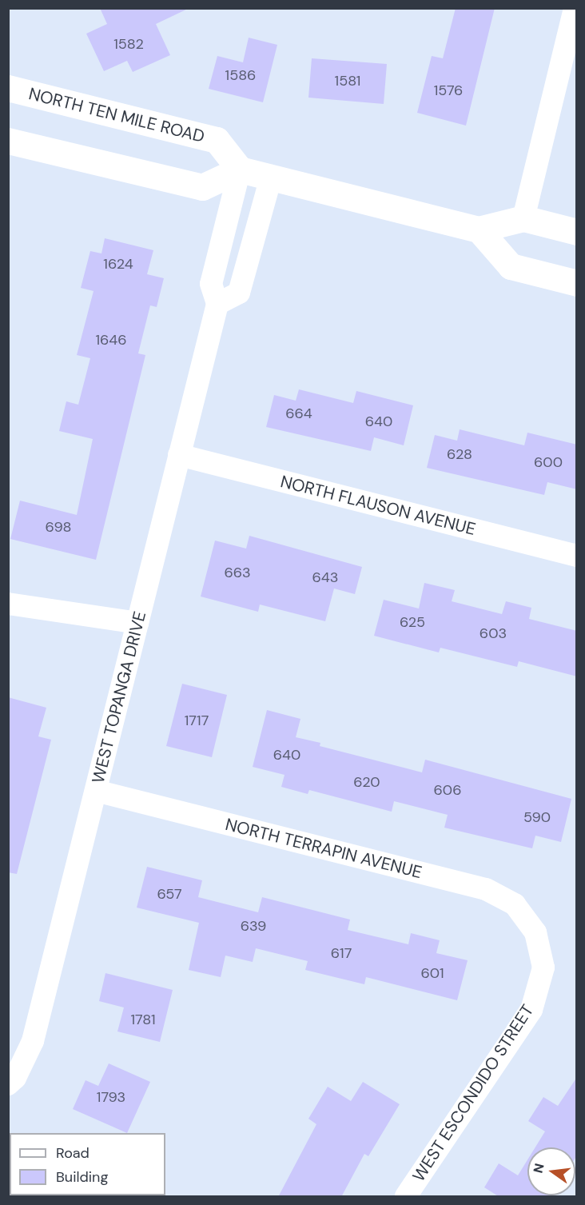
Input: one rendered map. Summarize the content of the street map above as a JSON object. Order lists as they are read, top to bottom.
{
  "streets": {
    "main road": ["NORTH TEN MILE ROAD"],
    "street": [
      "NORTH FLAUSON AVENUE",
      "WEST TOPANGA DRIVE",
      "NORTH TERRAPIN AVENUE",
      "WEST ESCONDIDO STREET"
    ]
  },
  "crossings": [
    ["NORTH TEN MILE ROAD", "WEST TOPANGA DRIVE"],
    ["NORTH FLAUSON AVENUE", "WEST TOPANGA DRIVE"],
    ["WEST TOPANGA DRIVE", "NORTH TERRAPIN AVENUE"],
    ["NORTH TERRAPIN AVENUE", "WEST ESCONDIDO STREET"]
  ],
  "house_numbers": [
    "1582",
    "1586",
    "1581",
    "1576",
    "1624",
    "1646",
    "664",
    "640",
    "628",
    "600",
    "698",
    "663",
    "643",
    "625",
    "603",
    "1717",
    "640",
    "620",
    "606",
    "590",
    "657",
    "639",
    "617",
    "601",
    "1781",
    "1793"
  ],
  "legend": ["Road", "Building"],
  "north": "left"
}
